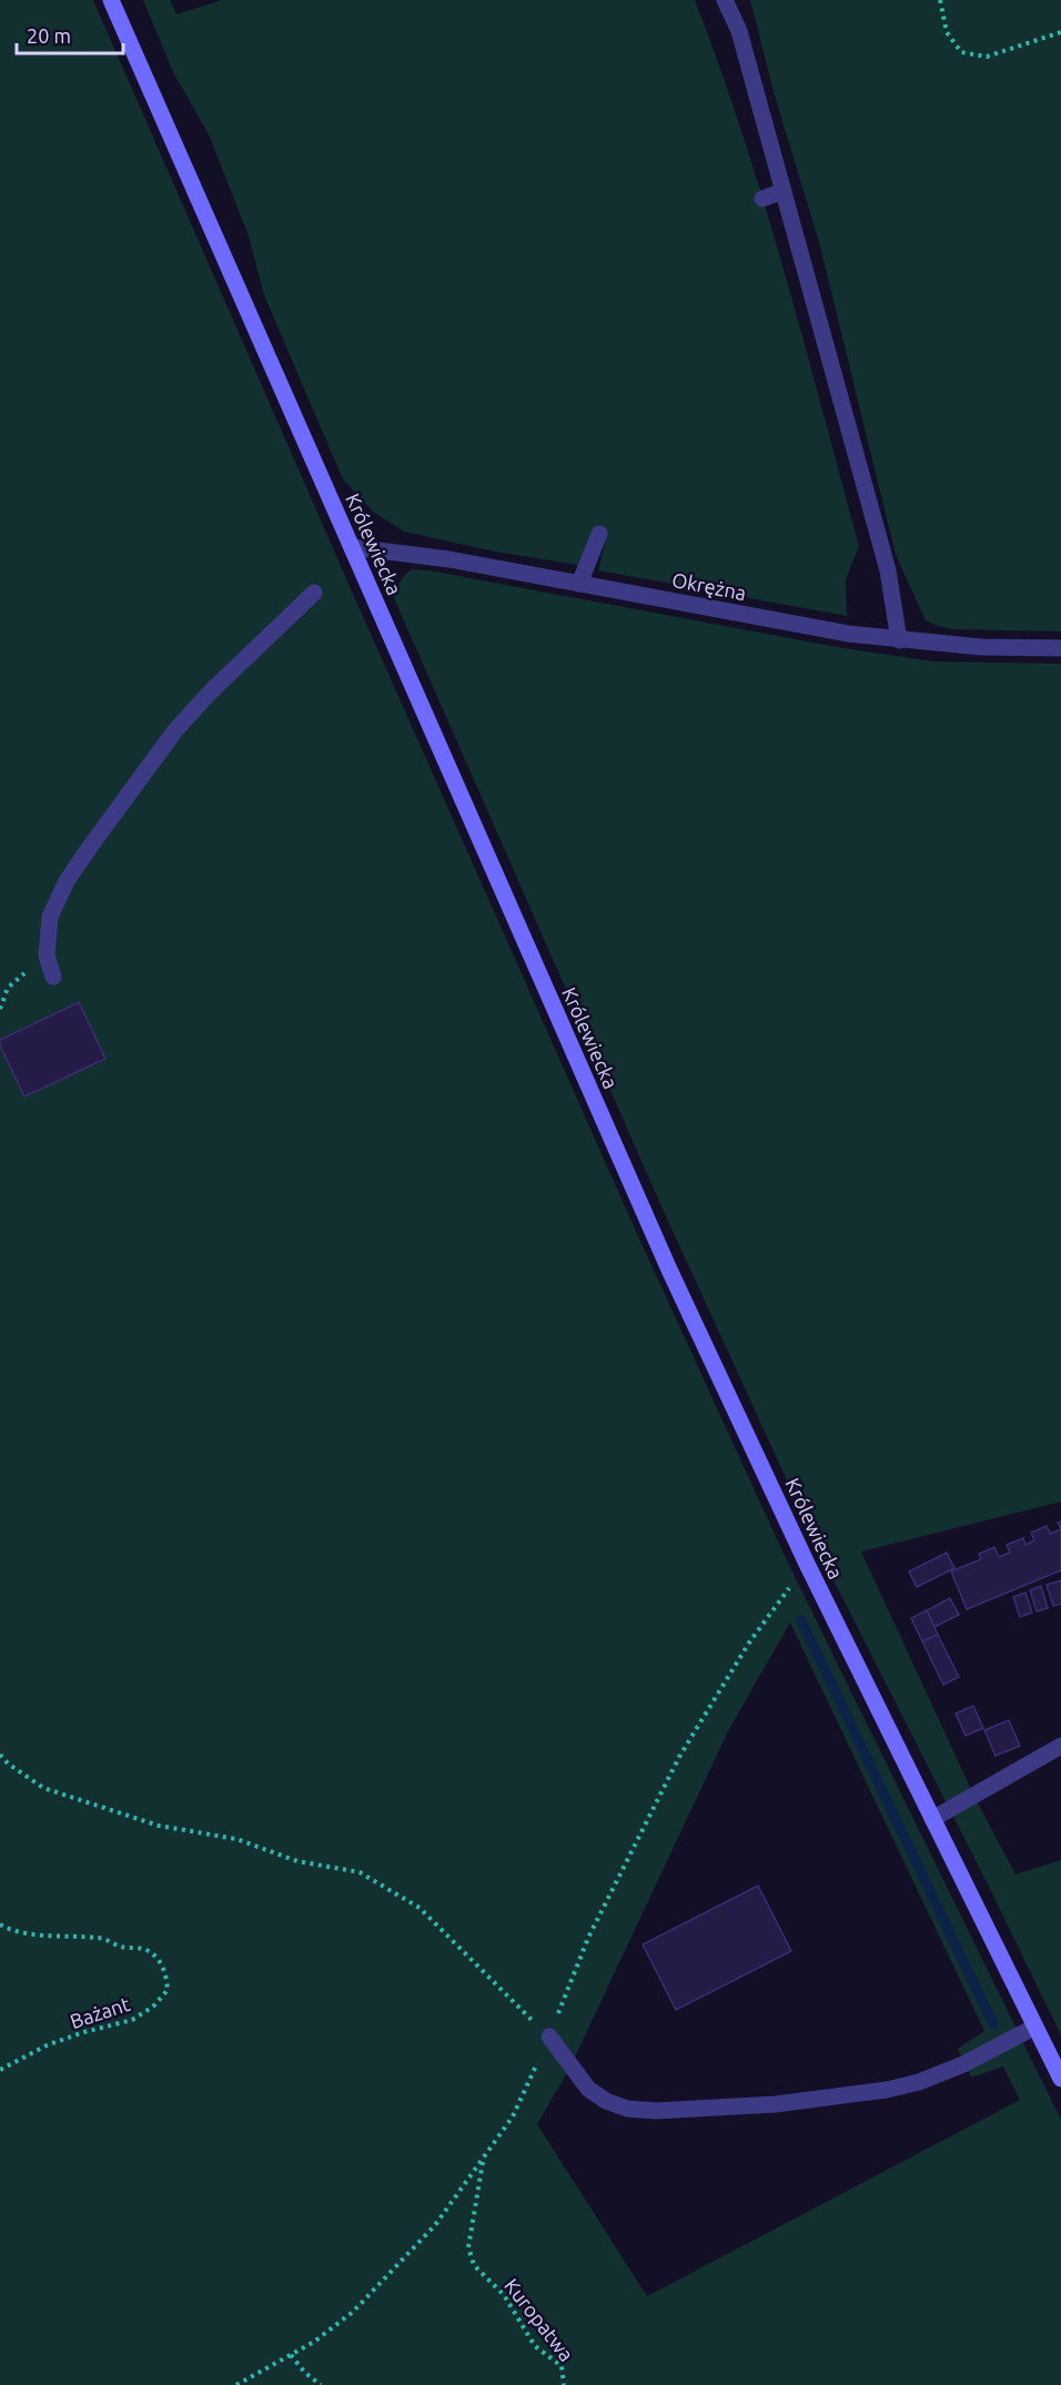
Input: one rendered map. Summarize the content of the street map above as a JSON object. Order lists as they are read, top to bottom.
{
  "streets": {
    "main road": ["Królewiecka"],
    "street": ["Okrężna"],
    "path": ["Bażant", "Kuropatwa"]
  },
  "crossings": [
    ["Królewiecka", "Okrężna"]
  ],
  "scale_bar": "20 m"
}
